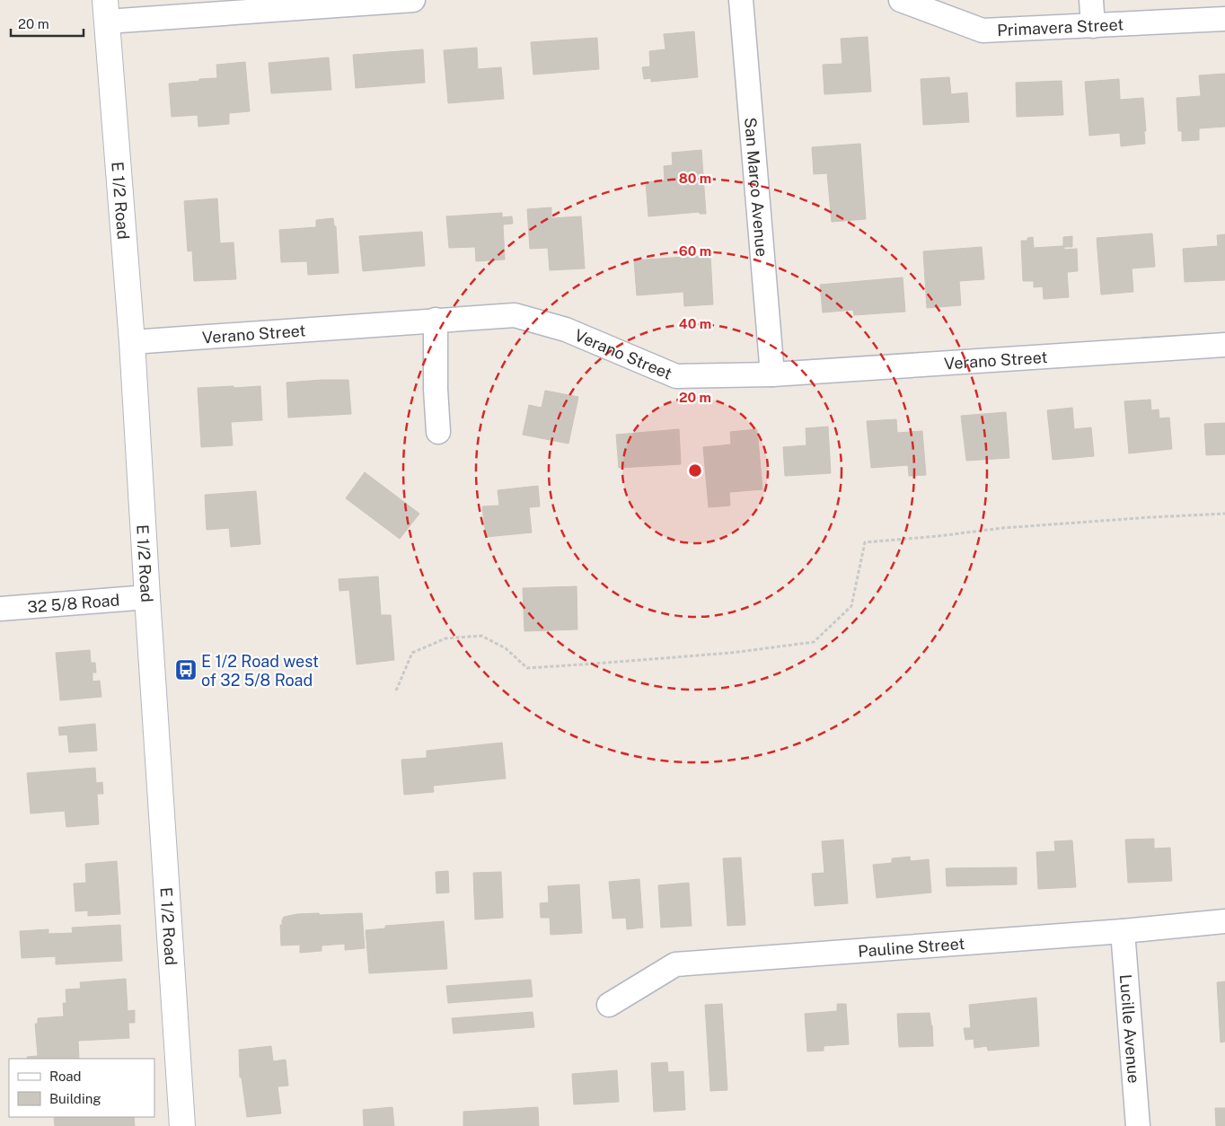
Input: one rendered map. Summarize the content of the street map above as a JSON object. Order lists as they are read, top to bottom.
{
  "streets": {
    "street": [
      "Primavera Street",
      "San Marco Avenue",
      "E 1/2 Road",
      "Verano Street",
      "32 5/8 Road",
      "Pauline Street",
      "Lucille Avenue"
    ]
  },
  "crossings": [
    ["San Marco Avenue", "Verano Street"],
    ["E 1/2 Road", "Verano Street"],
    ["E 1/2 Road", "32 5/8 Road"],
    ["Pauline Street", "Lucille Avenue"]
  ],
  "places": {
    "bus stop": ["E 1/2 Road west of 32 5/8 Road"]
  },
  "legend": ["Road", "Building"],
  "scale_bar": "20 m",
  "rings": [
    "80 m",
    "60 m",
    "40 m",
    "20 m"
  ]
}
